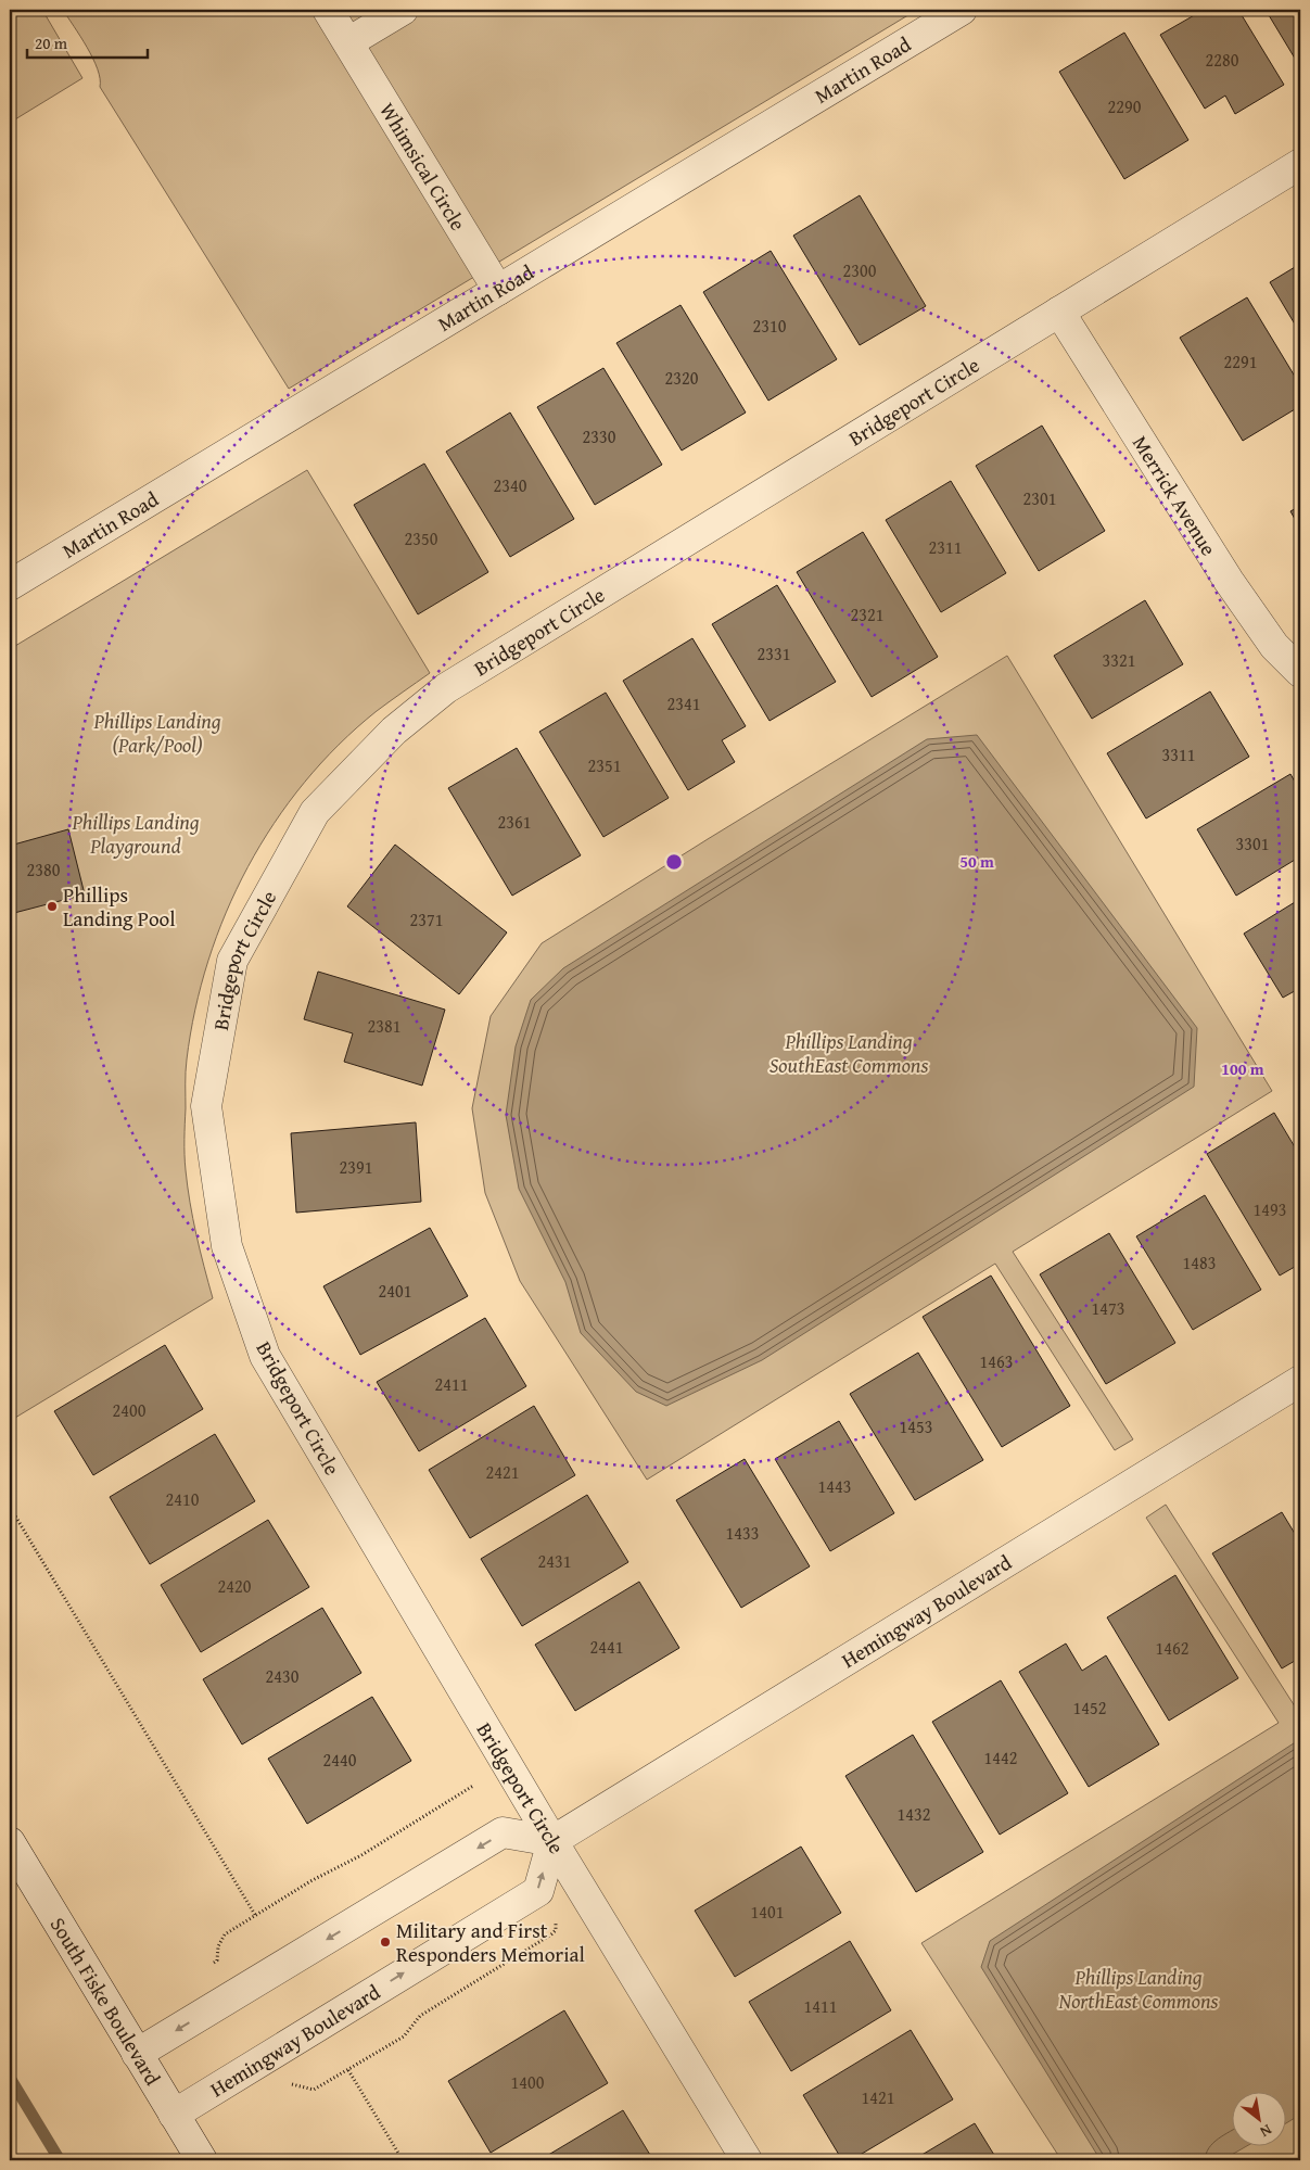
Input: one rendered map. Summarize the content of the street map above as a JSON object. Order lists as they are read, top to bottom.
{
  "streets": {
    "street": [
      "Martin Road",
      "Whimsical Circle",
      "Bridgeport Circle",
      "Merrick Avenue",
      "Hemingway Boulevard",
      "South Fiske Boulevard"
    ]
  },
  "crossings": [
    ["Martin Road", "Whimsical Circle"],
    ["Bridgeport Circle", "Merrick Avenue"],
    ["Bridgeport Circle", "Hemingway Boulevard"],
    ["Hemingway Boulevard", "South Fiske Boulevard"]
  ],
  "parks": [
    "Phillips Landing (Park/Pool)",
    "Phillips Landing Playground",
    "Phillips Landing SouthEast Commons",
    "Phillips Landing NorthEast Commons"
  ],
  "places": ["Phillips Landing Pool", "Military and First Responders Memorial"],
  "house_numbers": [
    "2280",
    "2290",
    "2300",
    "2310",
    "2291",
    "2320",
    "2330",
    "2340",
    "2301",
    "2350",
    "2311",
    "2321",
    "2331",
    "3321",
    "2341",
    "3311",
    "2351",
    "2361",
    "3301",
    "2380",
    "2371",
    "2381",
    "2391",
    "1493",
    "1483",
    "2401",
    "1473",
    "1463",
    "2411",
    "2400",
    "1453",
    "2421",
    "1443",
    "2410",
    "1433",
    "2431",
    "2420",
    "2441",
    "1462",
    "2430",
    "1452",
    "1442",
    "2440",
    "1432",
    "1401",
    "1411",
    "1400",
    "1421"
  ],
  "scale_bar": "20 m",
  "north": "bottom right",
  "rings": ["50 m", "100 m"]
}
